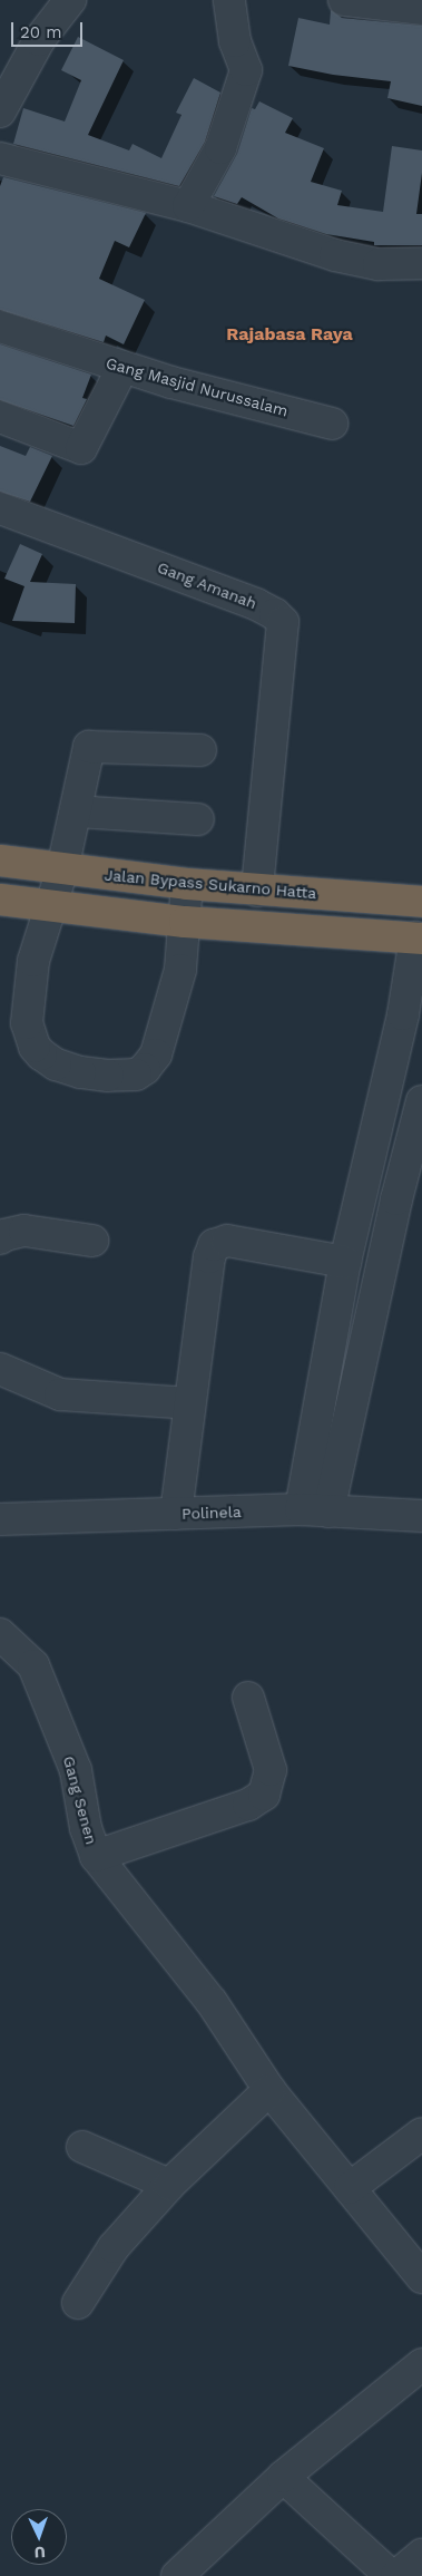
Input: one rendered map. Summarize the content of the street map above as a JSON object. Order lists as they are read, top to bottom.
{
  "streets": {
    "highway": ["Jalan Bypass Sukarno Hatta"],
    "street": [
      "Gang Masjid Nurussalam",
      "Gang Amanah",
      "Polinela",
      "Gang Senen"
    ]
  },
  "crossings": [
    ["Gang Amanah", "Jalan Bypass Sukarno Hatta"]
  ],
  "districts": ["Rajabasa Raya"],
  "scale_bar": "20 m",
  "north": "bottom"
}
